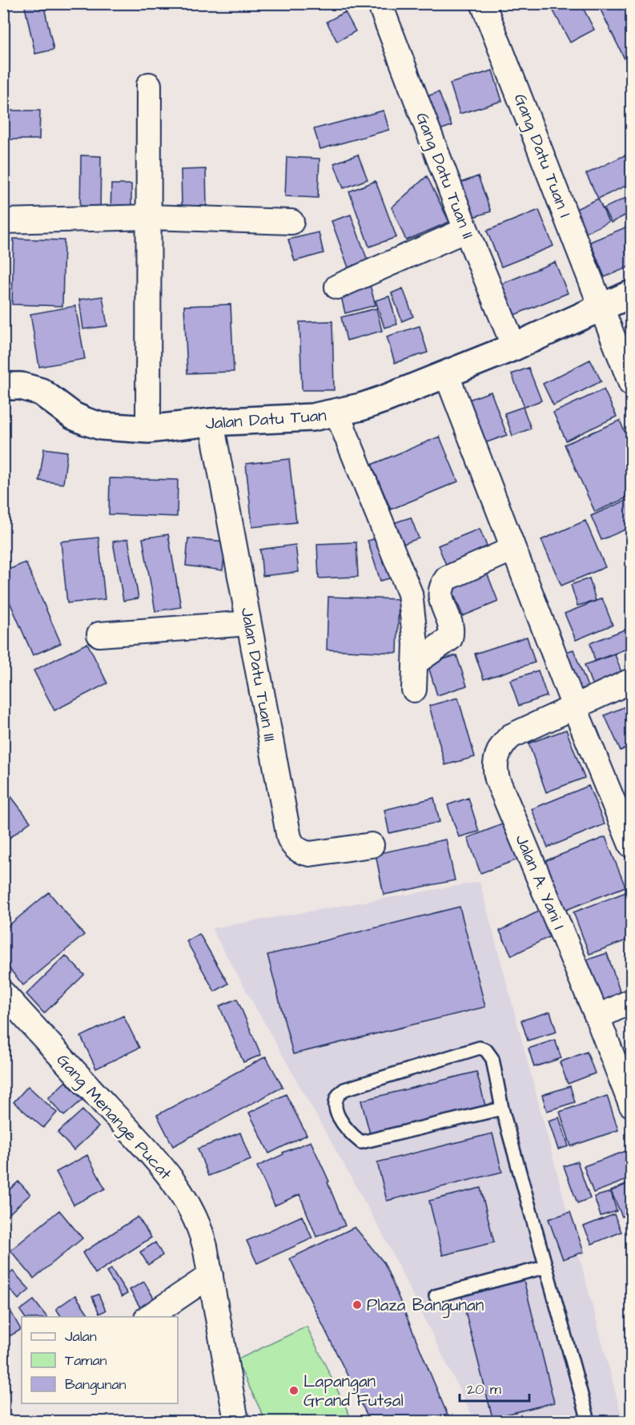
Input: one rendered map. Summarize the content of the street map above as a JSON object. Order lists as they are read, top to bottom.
{
  "streets": {
    "street": [
      "Gang Datu Tuan I",
      "Gang Datu Tuan II",
      "Jalan Datu Tuan",
      "Jalan Datu Tuan III",
      "Jalan A. Yani I",
      "Gang Menange Pucat"
    ]
  },
  "crossings": [
    ["Gang Datu Tuan I", "Jalan Datu Tuan"],
    ["Gang Datu Tuan II", "Jalan Datu Tuan"],
    ["Jalan Datu Tuan", "Jalan Datu Tuan III"]
  ],
  "places": ["Plaza Bangunan", "Lapangan Grand Futsal"],
  "legend": ["Jalan", "Taman", "Bangunan"],
  "scale_bar": "20 m"
}
